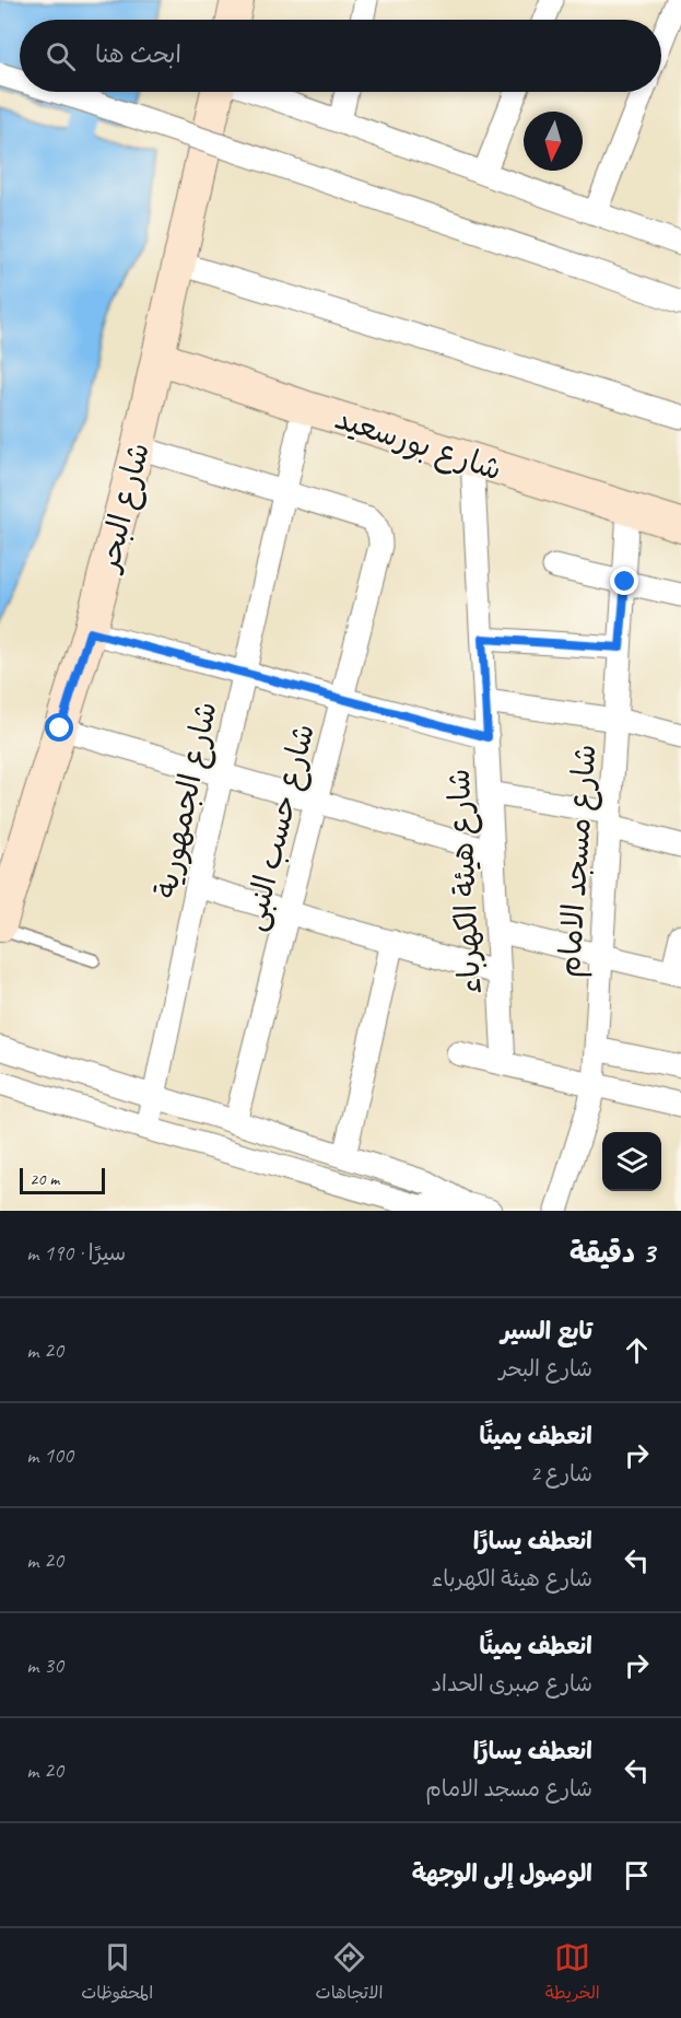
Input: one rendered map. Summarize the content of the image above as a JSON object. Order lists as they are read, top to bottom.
{
  "streets": {
    "street": [
      "شارع بورسعيد",
      "شارع البحر",
      "شارع الجمهورية",
      "شارع حسب النبى",
      "شارع مسجد الامام",
      "شارع هيئة الكهرباء"
    ]
  },
  "crossings": [
    ["شارع بورسعيد", "شارع البحر"],
    ["شارع بورسعيد", "شارع الجمهورية"],
    ["شارع بورسعيد", "شارع مسجد الامام"],
    ["شارع بورسعيد", "شارع هيئة الكهرباء"],
    ["شارع الجمهورية", "شارع حسب النبى"]
  ],
  "scale_bar": "20 m",
  "north": "bottom",
  "page": {
    "search": "ابحث هنا",
    "scale": "20 m",
    "heading": ["3 دقيقة", "سيرًا · 190 m"],
    "list": [
      ["تابع السير", "شارع البحر", "20 m"],
      ["انعطف يمينًا", "شارع 2", "100 m"],
      ["انعطف يسارًا", "شارع هيئة الكهرباء", "20 m"],
      ["انعطف يمينًا", "شارع صبرى الحداد", "30 m"],
      ["انعطف يسارًا", "شارع مسجد الامام", "20 m"],
      "الوصول إلى الوجهة"
    ],
    "nav": ["الخريطة", "الاتجاهات", "المحفوظات"]
  }
}
